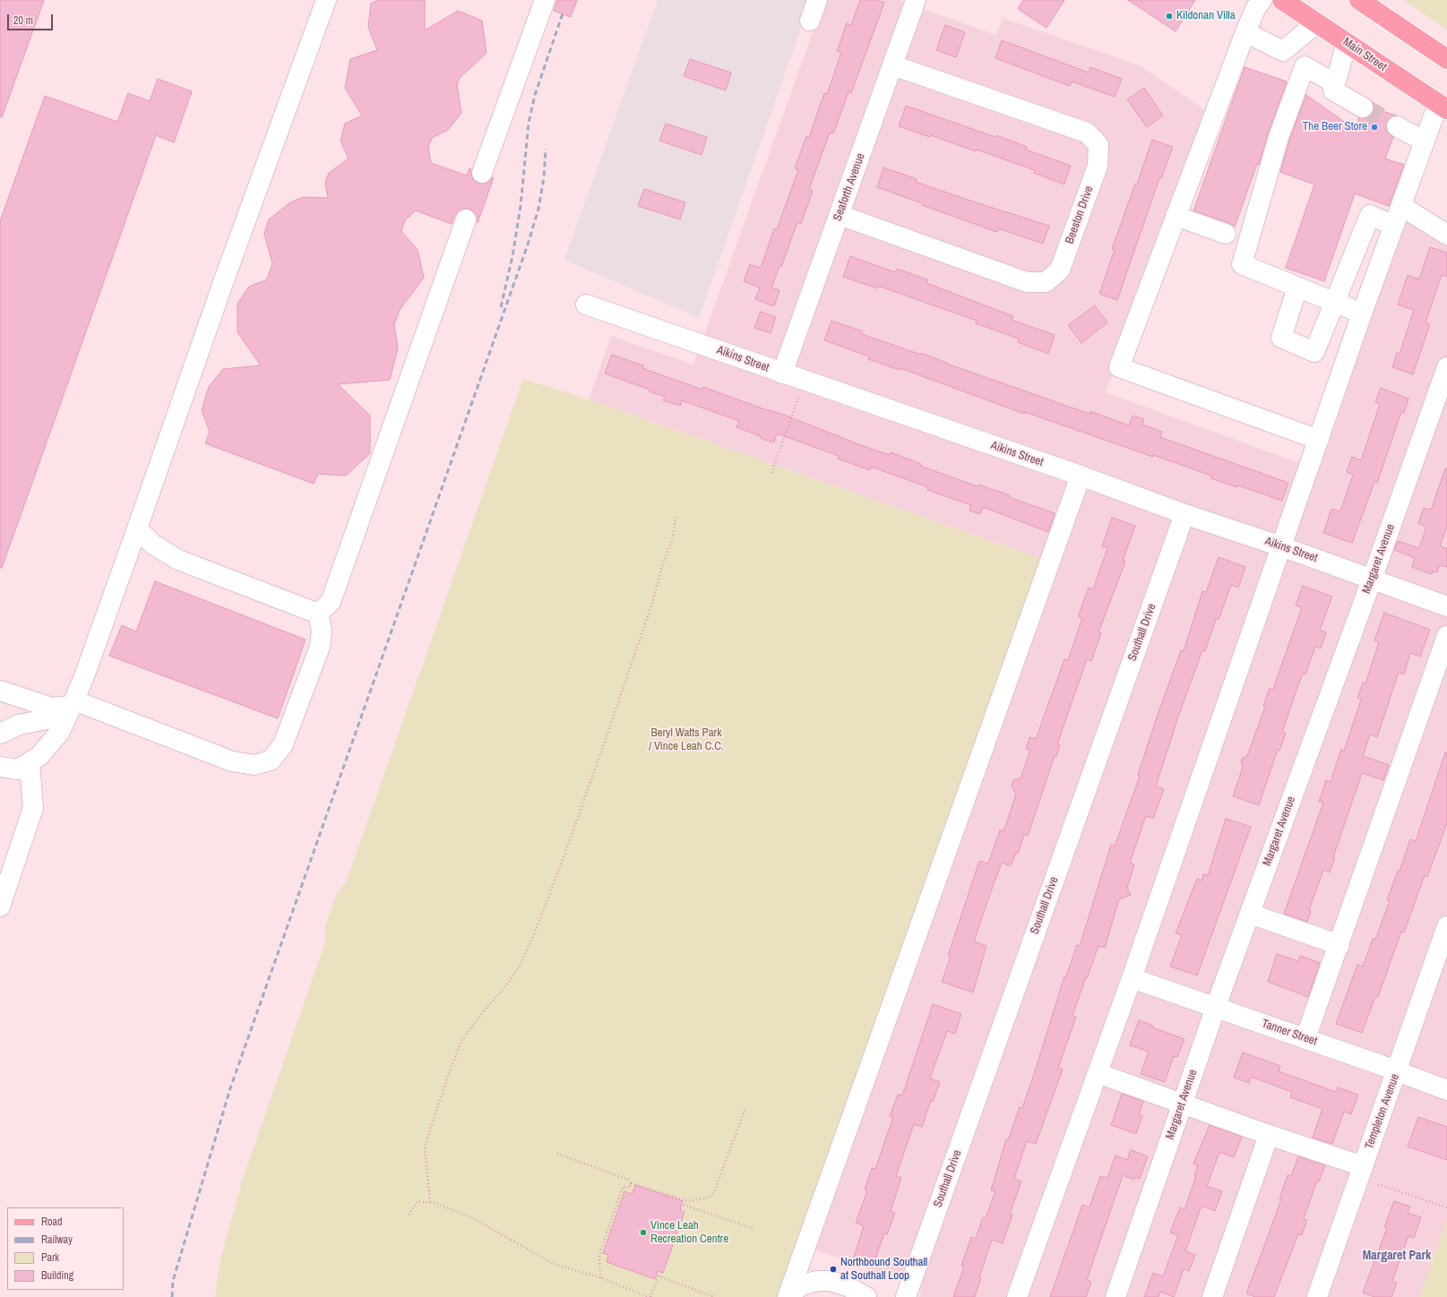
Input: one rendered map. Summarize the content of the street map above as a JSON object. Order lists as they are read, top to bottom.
{
  "streets": {
    "main road": ["Main Street"],
    "street": [
      "Seaforth Avenue",
      "Beeston Drive",
      "Aikins Street",
      "Margaret Avenue",
      "Southall Drive",
      "Tanner Street",
      "Templeton Avenue"
    ]
  },
  "crossings": [
    ["Seaforth Avenue", "Beeston Drive"],
    ["Seaforth Avenue", "Aikins Street"],
    ["Aikins Street", "Margaret Avenue"],
    ["Aikins Street", "Southall Drive"],
    ["Margaret Avenue", "Tanner Street"],
    ["Tanner Street", "Templeton Avenue"]
  ],
  "districts": ["Margaret Park"],
  "parks": ["Beryl Watts Park / Vince Leah C.C."],
  "places": [
    "Kildonan Villa",
    "The Beer Store",
    "Vince Leah Recreation Centre",
    "Northbound Southall at Southall Loop"
  ],
  "legend": [
    "Road",
    "Railway",
    "Park",
    "Building"
  ],
  "scale_bar": "20 m"
}
